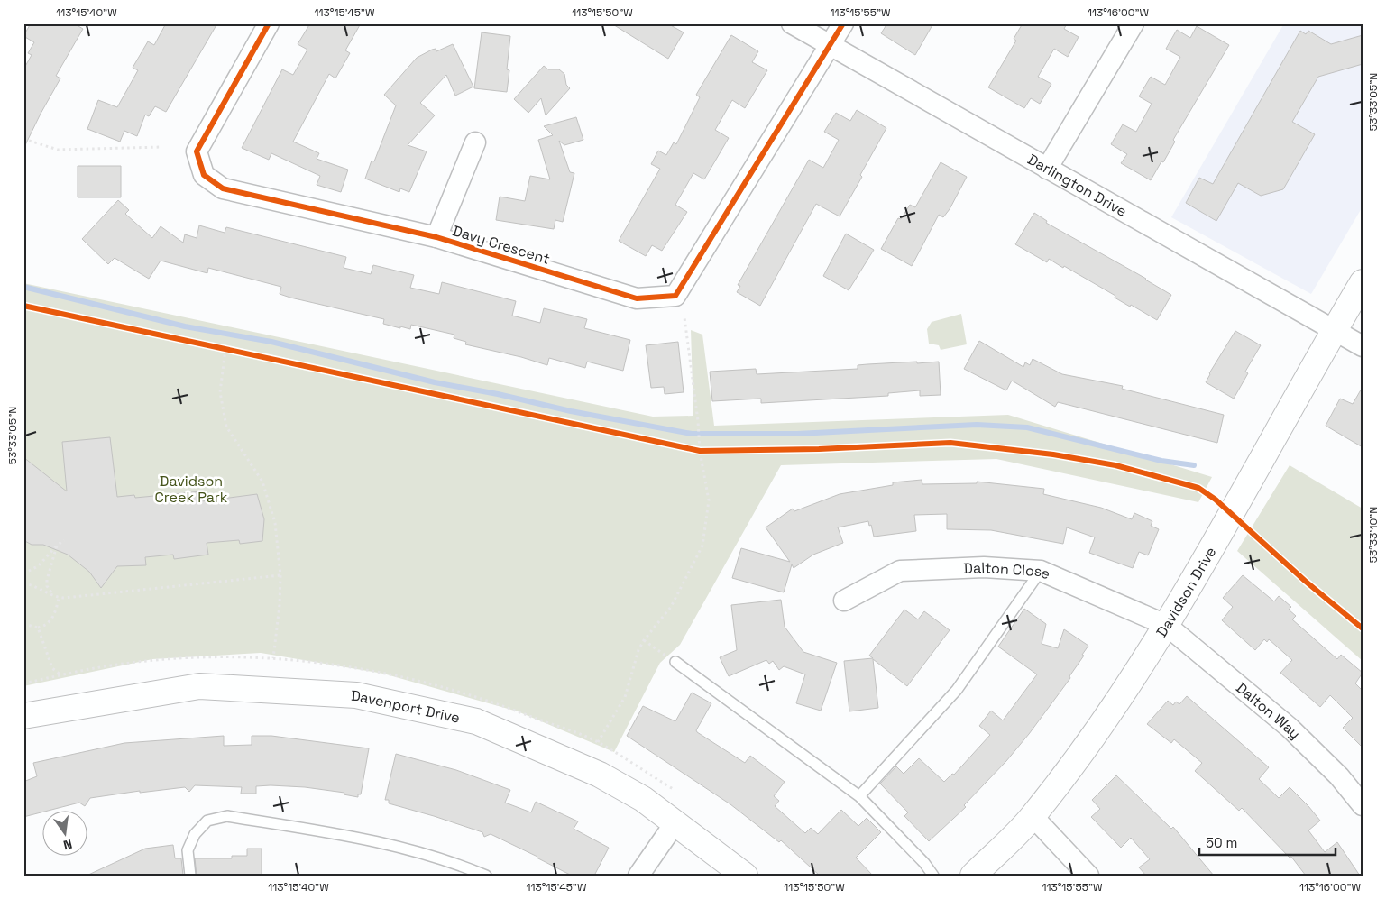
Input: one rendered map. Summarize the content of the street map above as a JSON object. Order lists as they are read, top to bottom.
{
  "streets": {
    "street": [
      "Darlington Drive",
      "Davy Crescent",
      "Dalton Close",
      "Davidson Drive",
      "Davenport Drive",
      "Dalton Way"
    ]
  },
  "crossings": [
    ["Darlington Drive", "Davy Crescent"],
    ["Darlington Drive", "Davidson Drive"],
    ["Dalton Close", "Davidson Drive"],
    ["Dalton Close", "Dalton Way"],
    ["Davidson Drive", "Dalton Way"]
  ],
  "parks": ["Davidson Creek Park"],
  "scale_bar": "50 m",
  "north": "bottom",
  "coordinates": [
    "113°15'40\"W",
    "113°15'45\"W",
    "113°15'50\"W",
    "113°15'55\"W",
    "113°16'00\"W",
    "53°33'05\"N",
    "53°33'10\"N"
  ]
}
